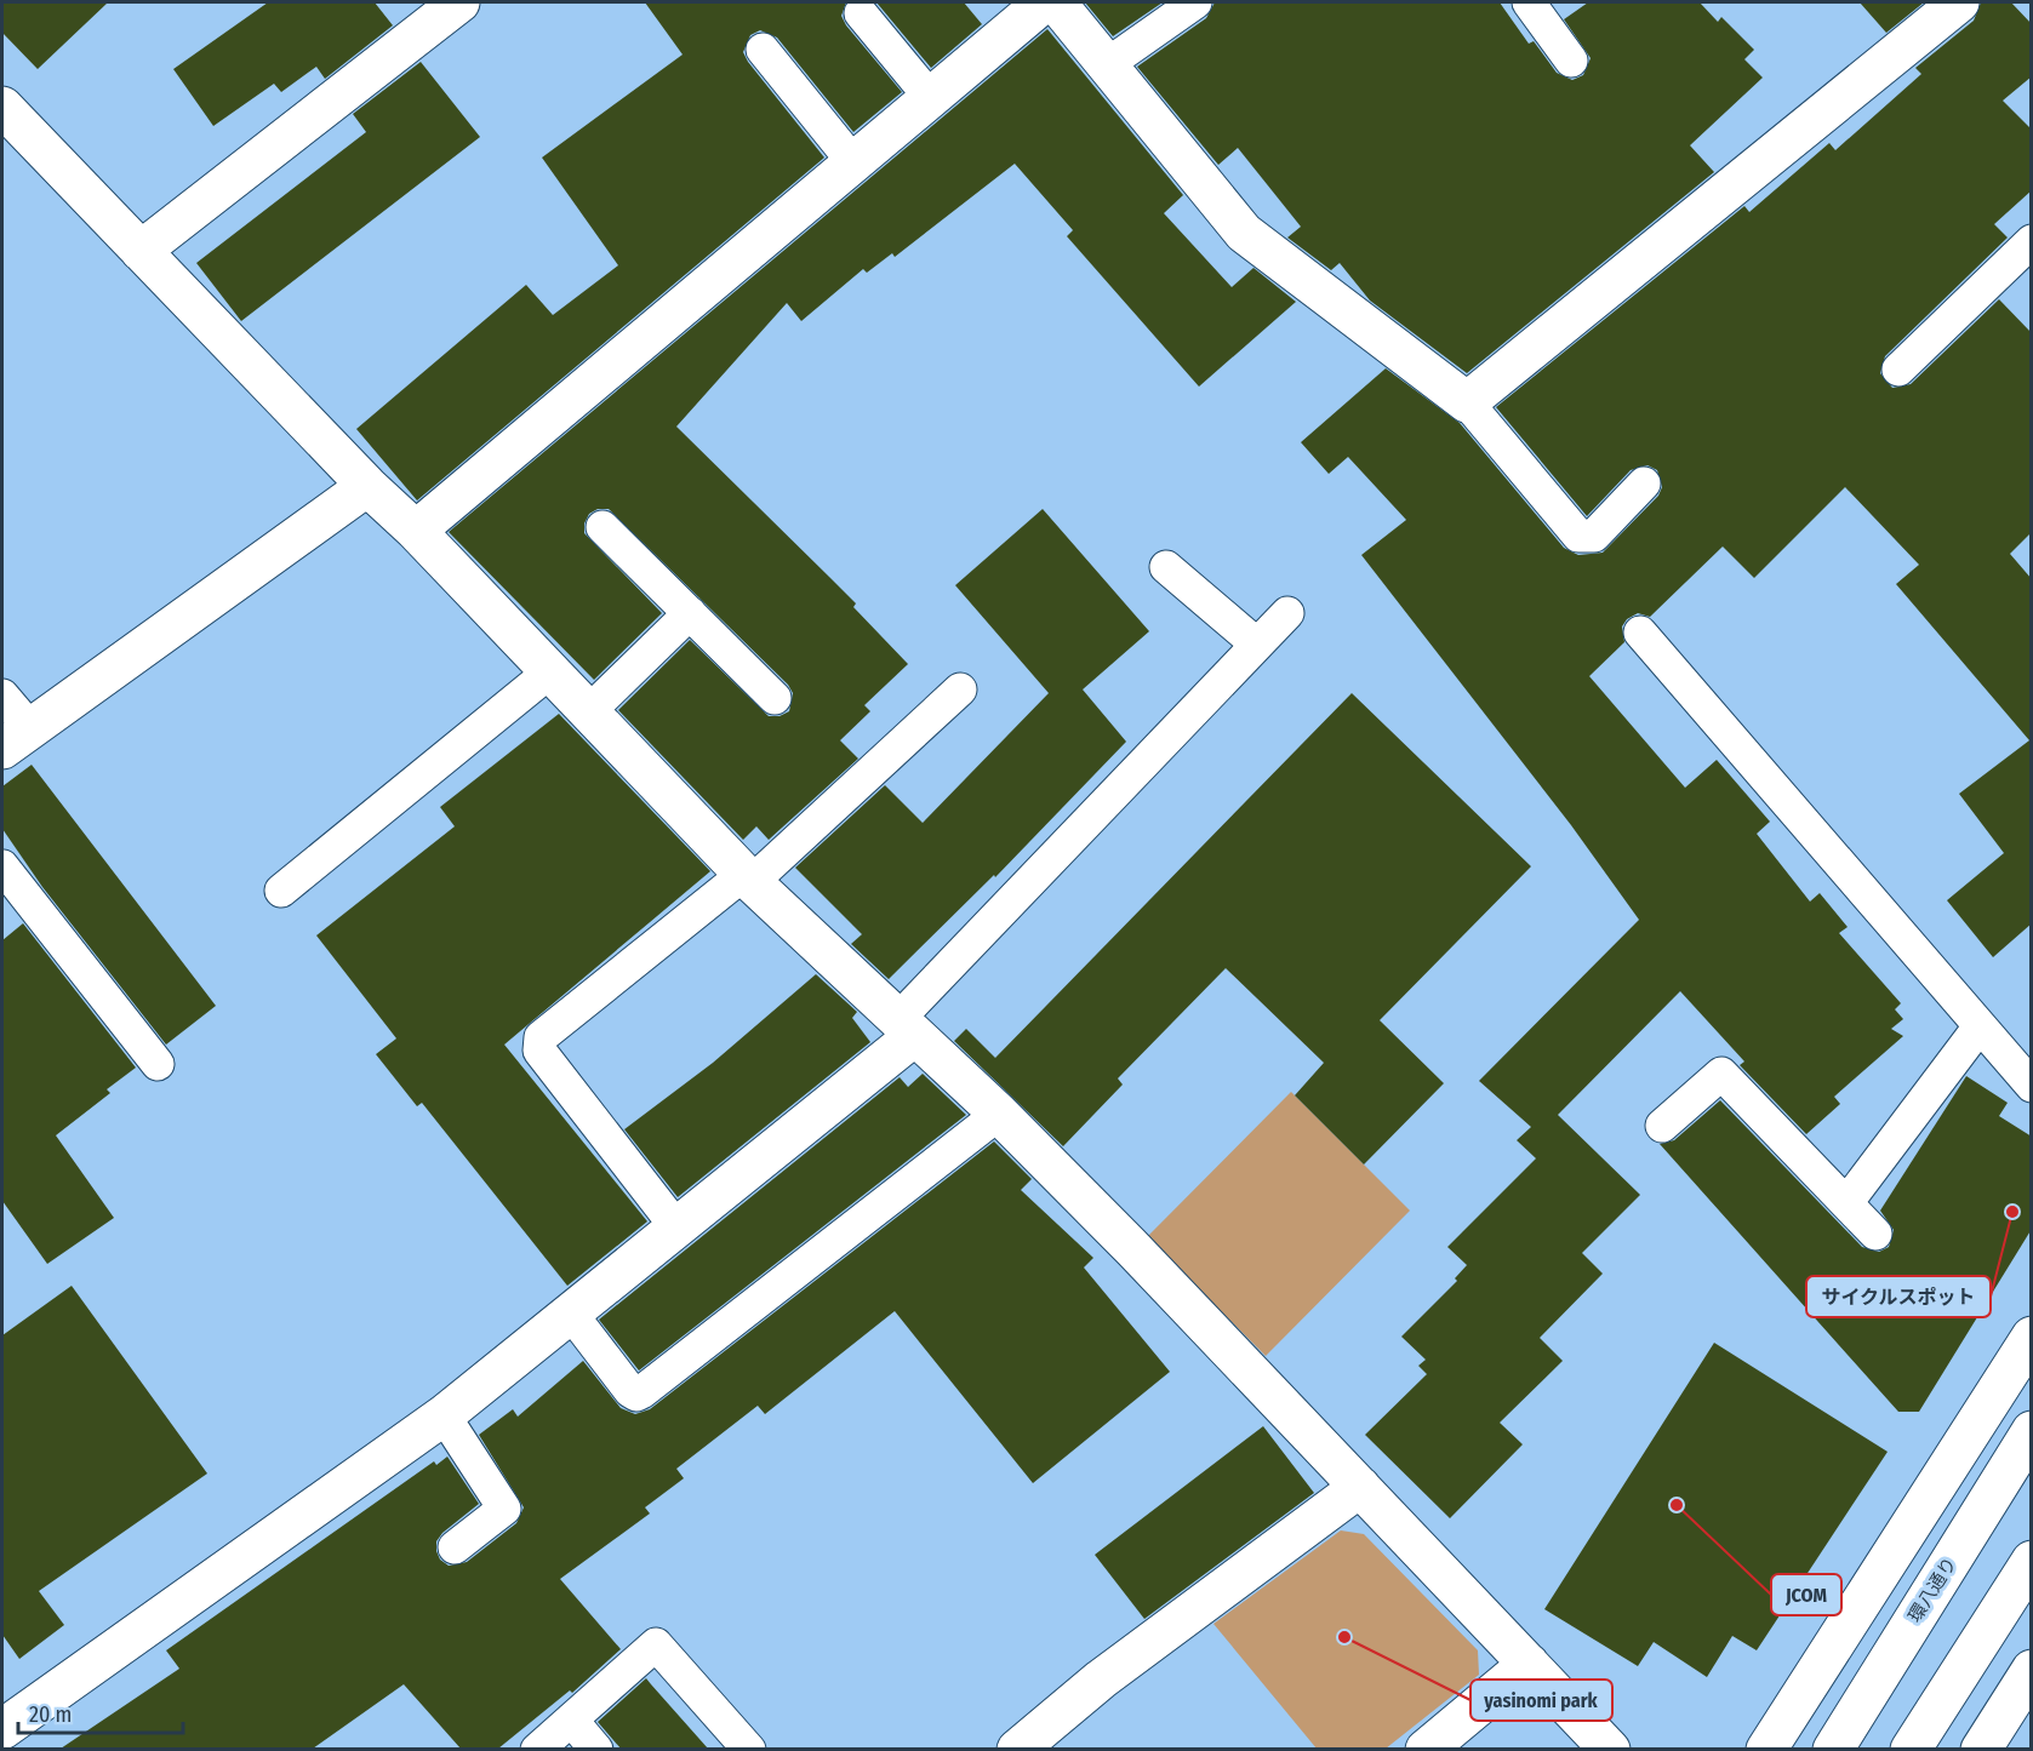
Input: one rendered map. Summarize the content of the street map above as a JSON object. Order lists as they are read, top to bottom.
{
  "streets": {
    "street": ["環八通り"]
  },
  "places": ["サイクルスポット", "JCOM", "yasinomi park"],
  "scale_bar": "20 m"
}
